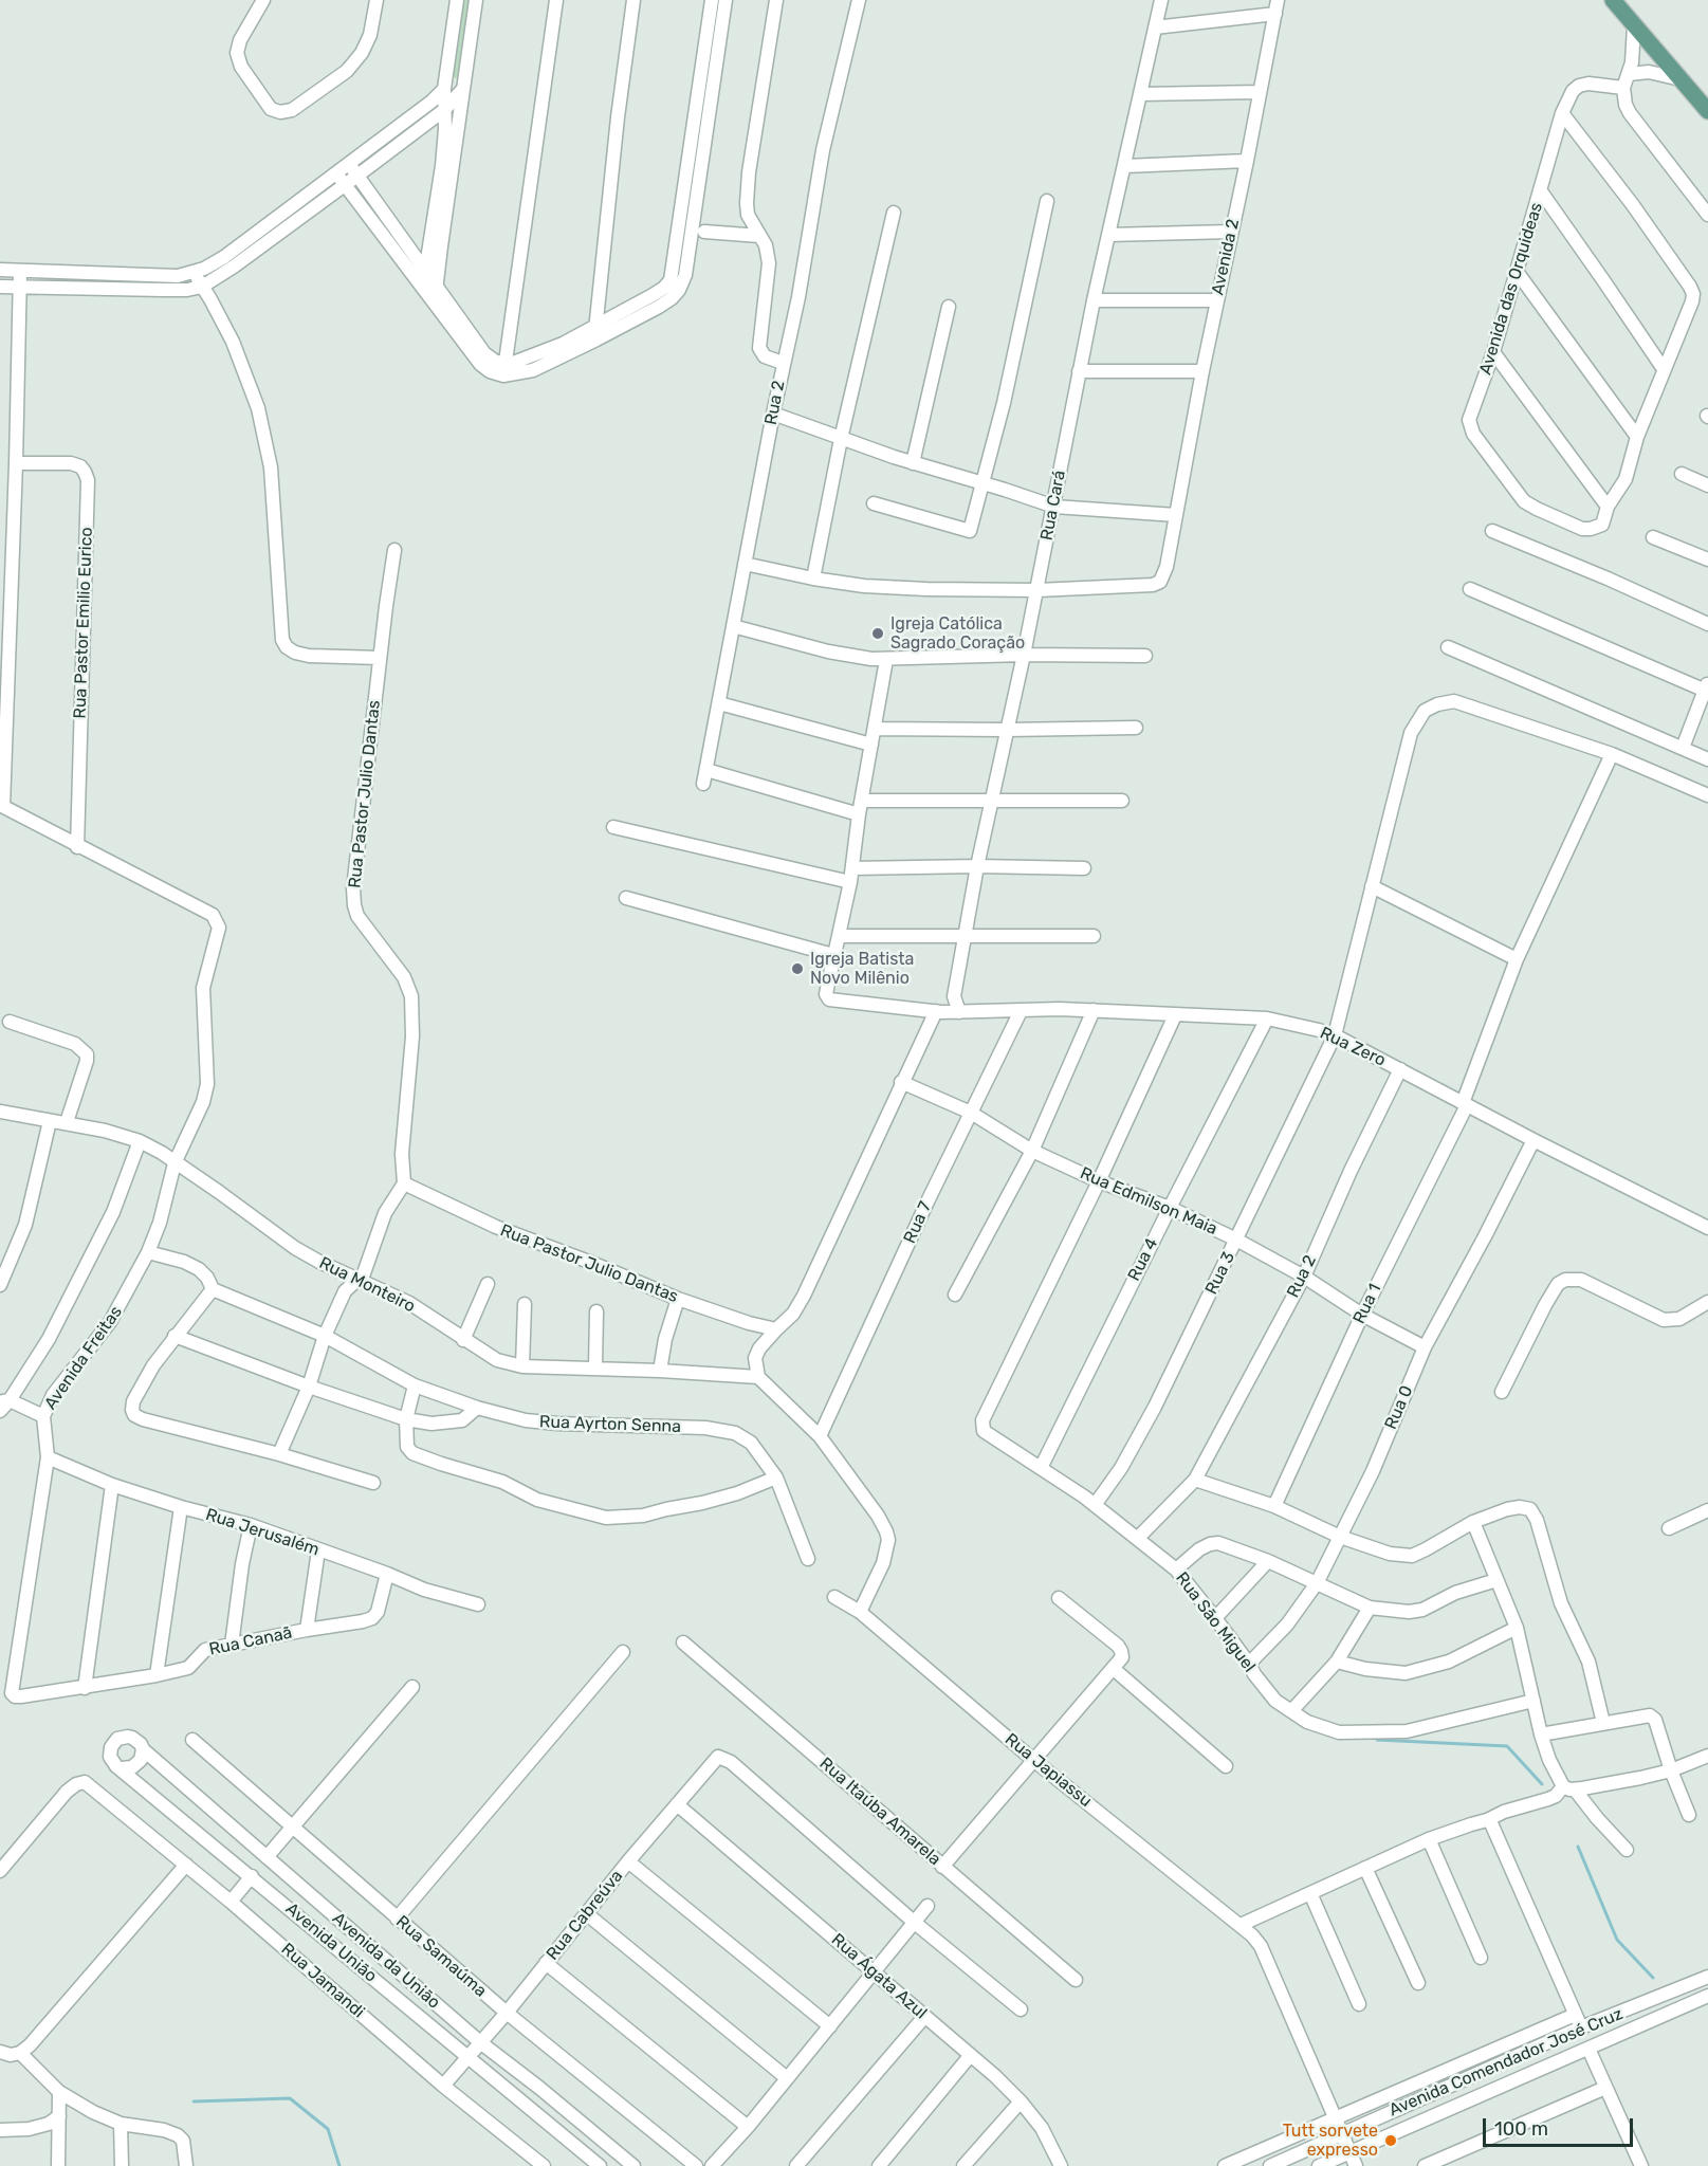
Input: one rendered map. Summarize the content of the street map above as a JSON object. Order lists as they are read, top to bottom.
{
  "streets": {
    "street": [
      "Avenida 2",
      "Avenida das Orquideas",
      "Rua 2",
      "Rua Cará",
      "Rua Pastor Emilio Eurico",
      "Rua Pastor Julio Dantas",
      "Rua Zero",
      "Rua Edmilson Maia",
      "Rua 7",
      "Rua 4",
      "Rua 3",
      "Rua Monteiro",
      "Rua 1",
      "Avenida Freitas",
      "Rua 0",
      "Rua Ayrton Senna",
      "Rua Jerusalém",
      "Rua São Miguel",
      "Rua Canaã",
      "Rua Japiassu",
      "Rua Itaúba Amarela",
      "Rua Cabreúva",
      "Avenida União",
      "Rua Samaúma",
      "Avenida da União",
      "Rua Ágata Azul",
      "Rua Jamandi",
      "Avenida Comendador José Cruz"
    ]
  },
  "crossings": [
    ["Avenida 2", "Rua Cará"],
    ["Rua 2", "Rua Zero"],
    ["Rua 2", "Rua Edmilson Maia"],
    ["Rua 2", "Rua São Miguel"],
    ["Rua Cará", "Rua Zero"],
    ["Rua Pastor Emilio Eurico", "Avenida Freitas"],
    ["Rua Zero", "Rua 7"],
    ["Rua Zero", "Rua 4"],
    ["Rua Zero", "Rua 3"],
    ["Rua Zero", "Rua 1"],
    ["Rua Zero", "Rua 0"],
    ["Rua Edmilson Maia", "Rua 7"],
    ["Rua Edmilson Maia", "Rua 4"],
    ["Rua Edmilson Maia", "Rua 3"],
    ["Rua Edmilson Maia", "Rua 1"],
    ["Rua Edmilson Maia", "Rua 0"],
    ["Rua Edmilson Maia", "Rua São Miguel"],
    ["Rua 4", "Rua São Miguel"],
    ["Rua 3", "Rua 1"],
    ["Rua 3", "Rua São Miguel"],
    ["Rua Monteiro", "Avenida Freitas"],
    ["Avenida Freitas", "Rua Ayrton Senna"],
    ["Avenida Freitas", "Rua Jerusalém"],
    ["Avenida Freitas", "Rua Canaã"],
    ["Rua 0", "Rua São Miguel"],
    ["Rua Jerusalém", "Rua Canaã"],
    ["Rua Japiassu", "Avenida Comendador José Cruz"],
    ["Rua Cabreúva", "Avenida União"],
    ["Rua Cabreúva", "Rua Samaúma"],
    ["Rua Cabreúva", "Avenida da União"],
    ["Rua Cabreúva", "Rua Ágata Azul"],
    ["Rua Cabreúva", "Rua Jamandi"],
    ["Avenida União", "Avenida da União"]
  ],
  "places": ["Igreja Católica Sagrado Coração", "Igreja Batista Novo Milênio", "Tutt sorvete expresso"],
  "scale_bar": "100 m"
}
